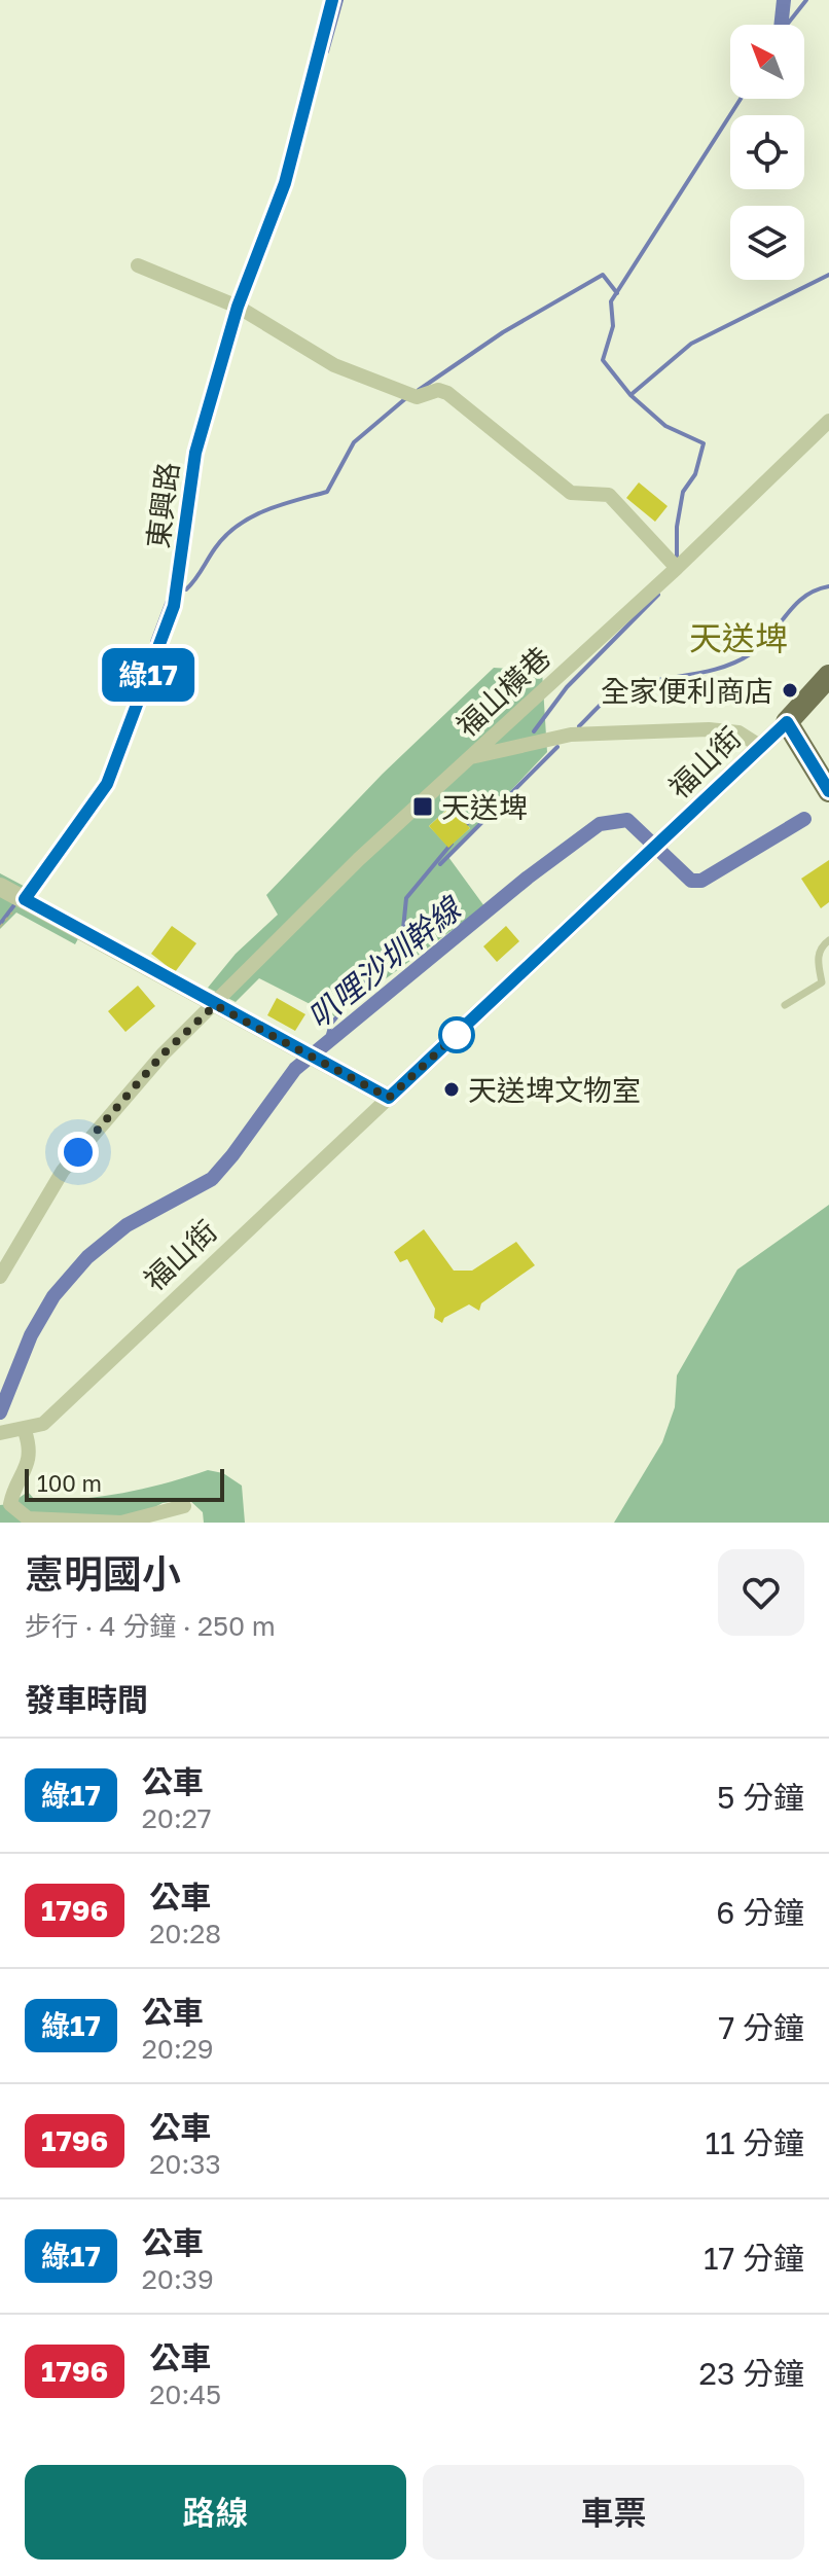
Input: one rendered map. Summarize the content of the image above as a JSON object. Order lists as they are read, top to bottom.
{
  "streets": {
    "street": ["東興路", "福山橫巷", "福山街"]
  },
  "districts": ["天送埤"],
  "water": ["叭哩沙圳幹線"],
  "places": {
    "other": ["全家便利商店", "天送埤文物室"],
    "transit": ["天送埤"]
  },
  "lines": ["bus line 綠17"],
  "scale_bar": "100 m",
  "north": "top left",
  "page": {
    "on_map": "綠17",
    "scale": "100 m",
    "heading": [
      ["憲明國小", "步行 · 4 分鐘 · 250 m"],
      "發車時間"
    ],
    "list": [
      {
        "mark": "綠17",
        "name": "公車",
        "note": "20:27",
        "value": "5 分鐘"
      },
      {
        "mark": "1796",
        "name": "公車",
        "note": "20:28",
        "value": "6 分鐘"
      },
      {
        "mark": "綠17",
        "name": "公車",
        "note": "20:29",
        "value": "7 分鐘"
      },
      {
        "mark": "1796",
        "name": "公車",
        "note": "20:33",
        "value": "11 分鐘"
      },
      {
        "mark": "綠17",
        "name": "公車",
        "note": "20:39",
        "value": "17 分鐘"
      },
      {
        "mark": "1796",
        "name": "公車",
        "note": "20:45",
        "value": "23 分鐘"
      }
    ],
    "buttons": ["路線", "車票"]
  }
}
